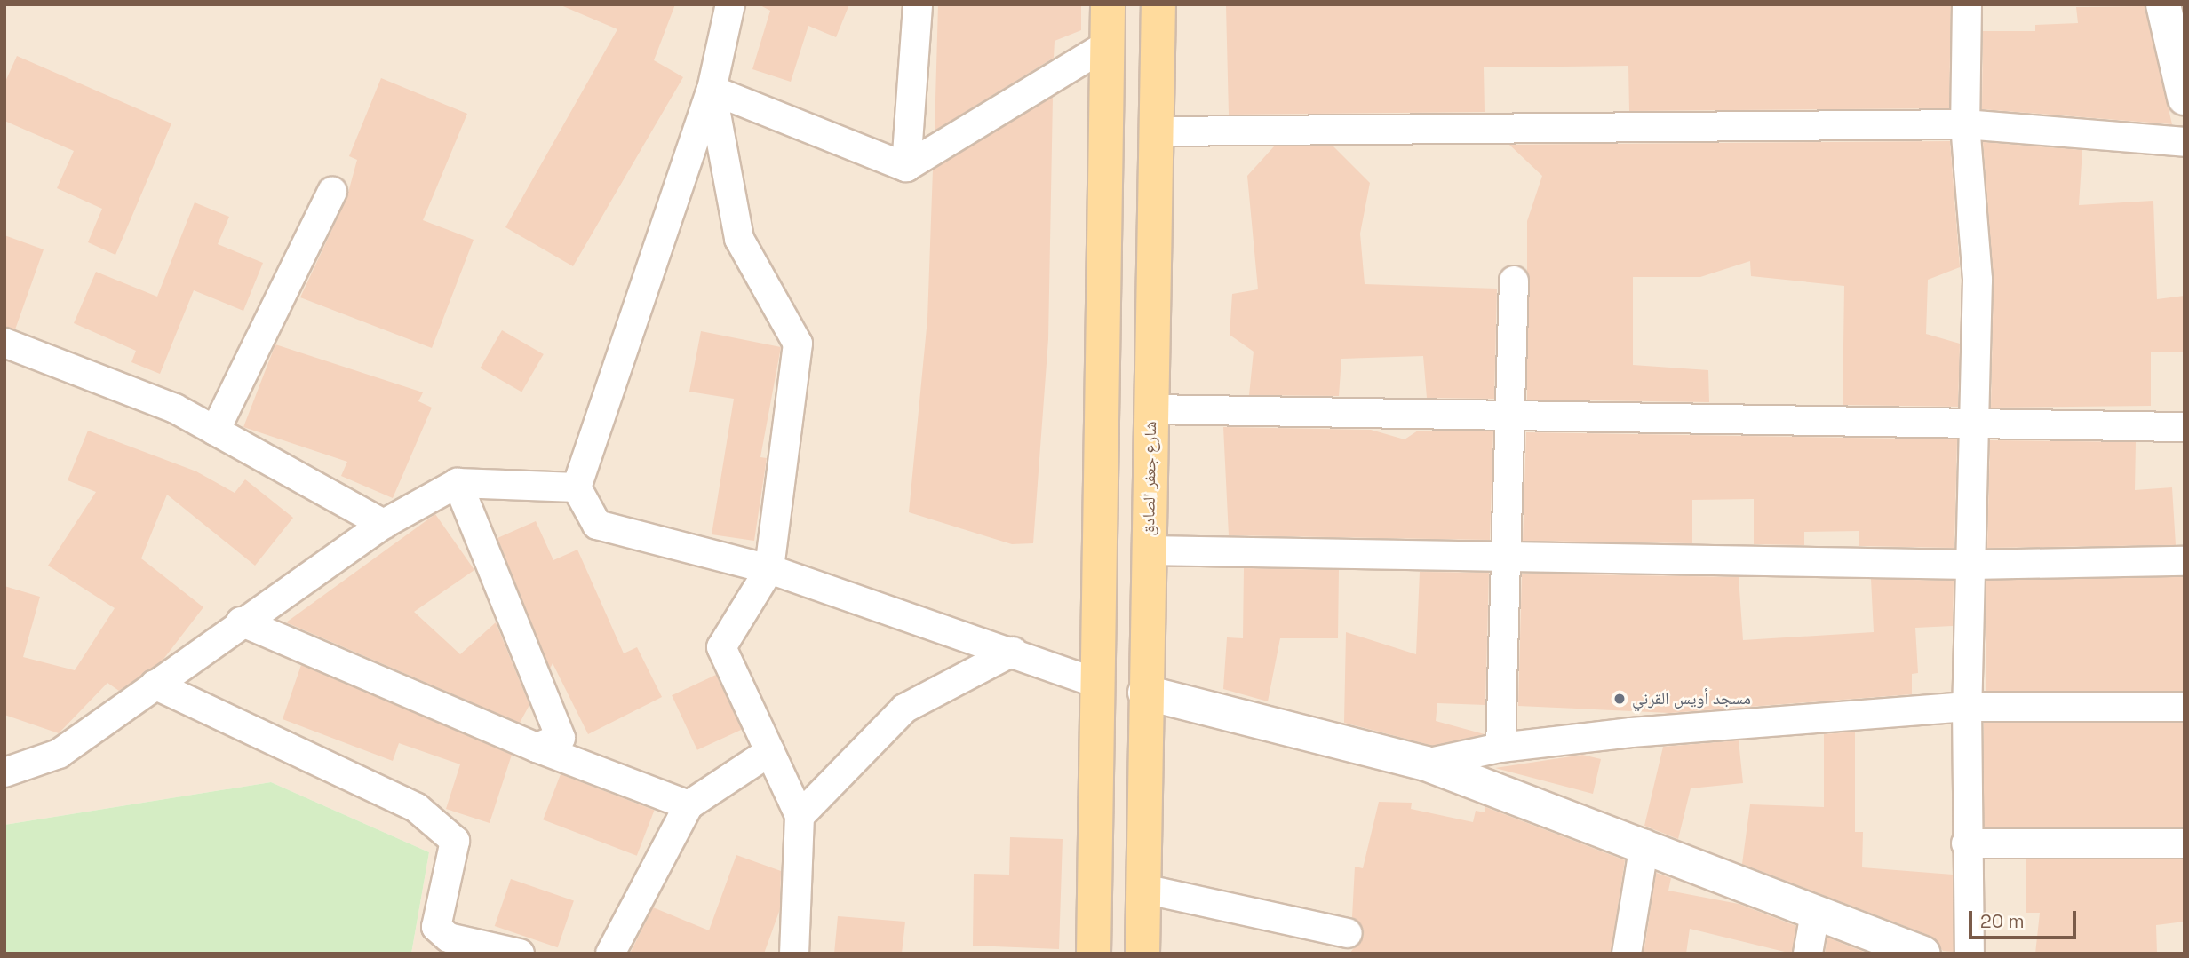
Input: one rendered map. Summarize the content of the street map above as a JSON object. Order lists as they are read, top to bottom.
{
  "streets": {
    "main road": ["شارع جعفر الصادق"]
  },
  "places": ["مسجد أويس القرني"],
  "scale_bar": "20 m"
}
